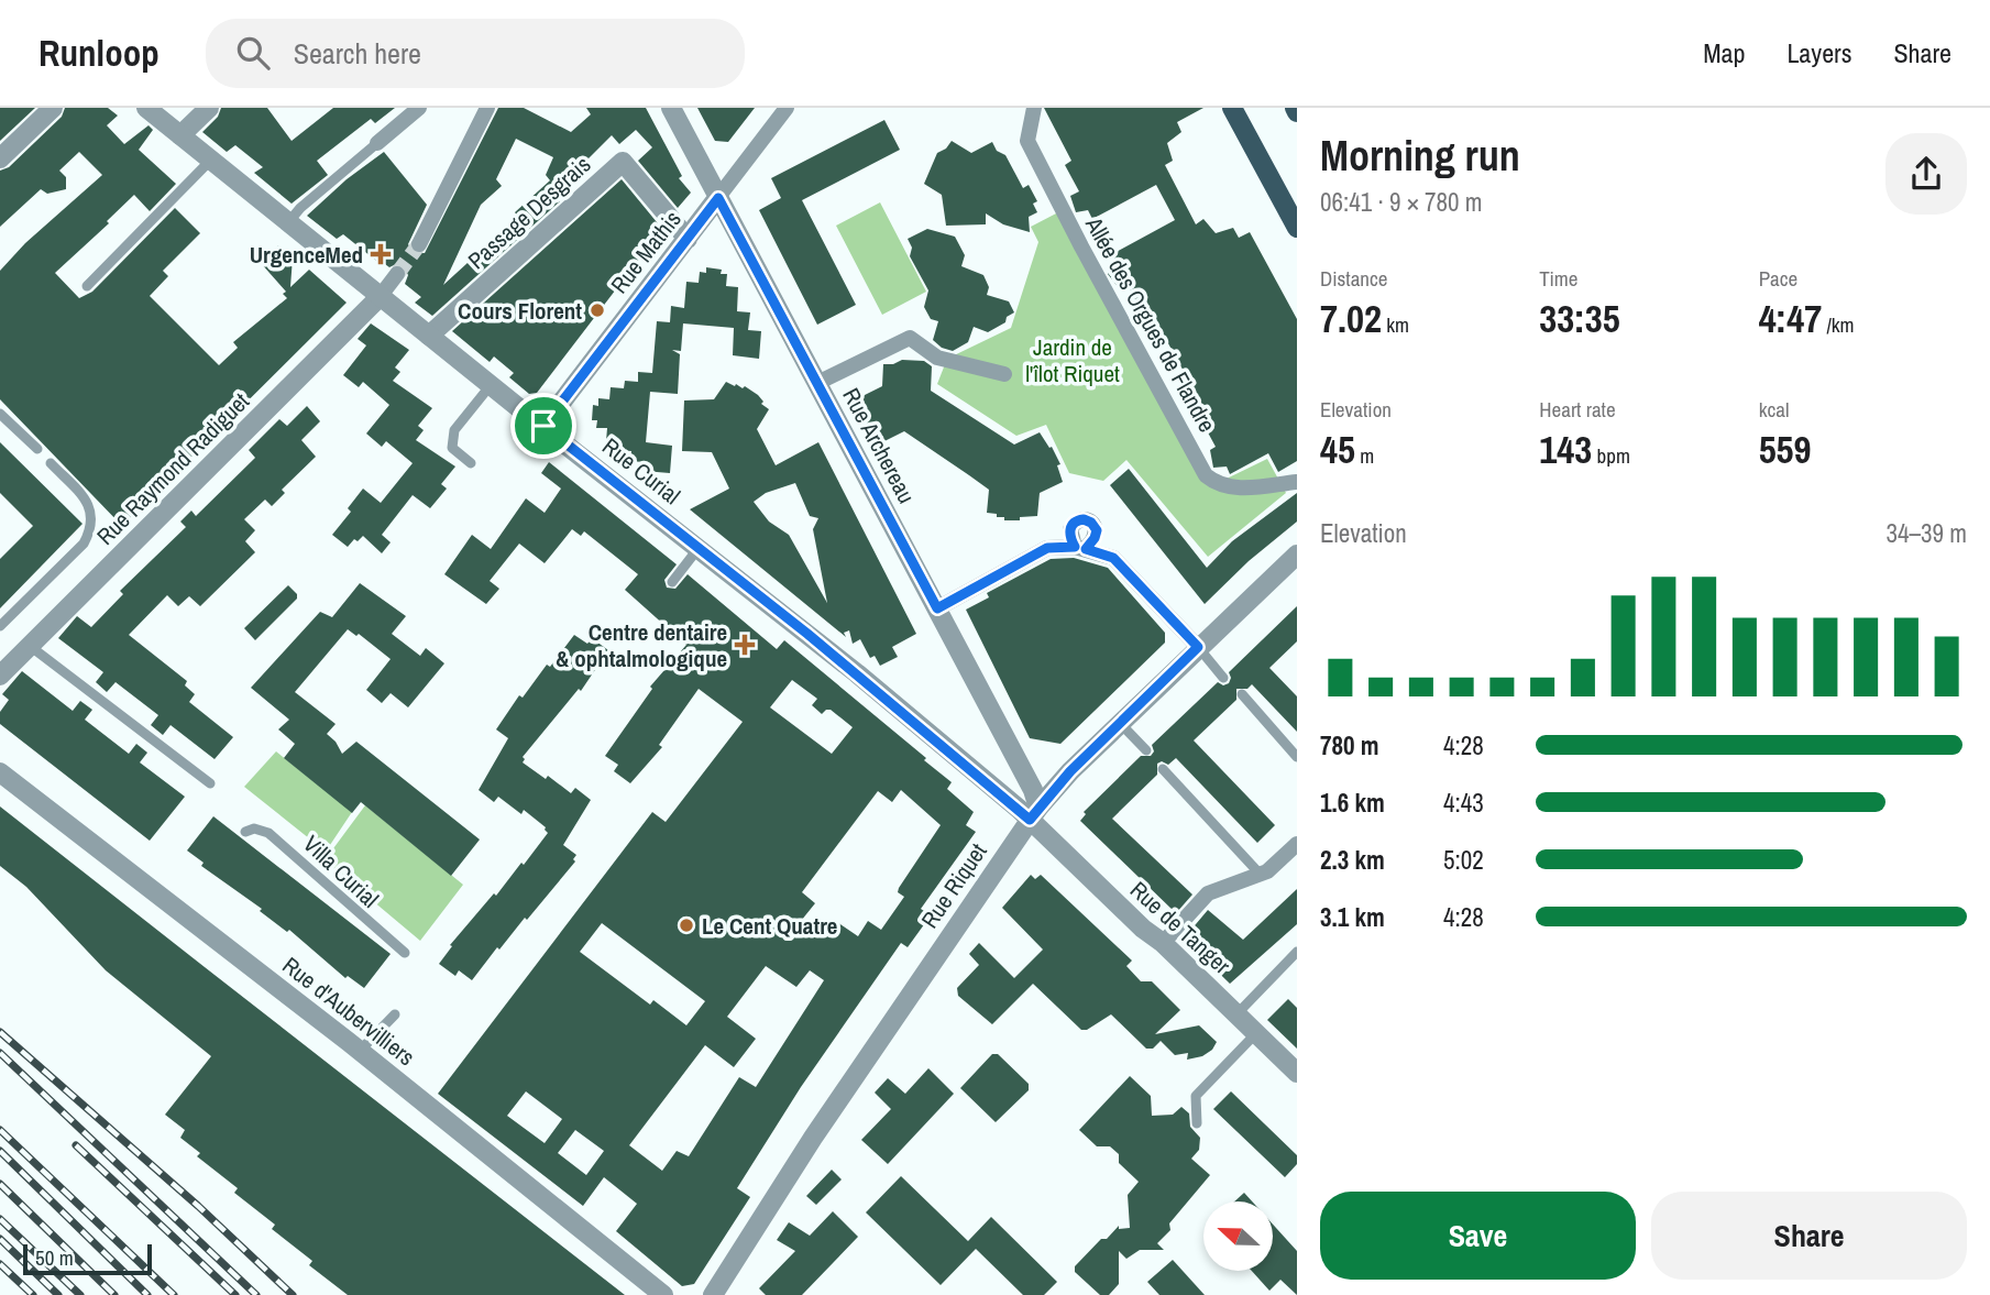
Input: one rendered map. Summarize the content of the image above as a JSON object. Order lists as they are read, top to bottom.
{
  "streets": {
    "street": [
      "Passage Desgrais",
      "Rue Mathis",
      "Allée des Orgues de Flandre",
      "Rue Archereau",
      "Rue Raymond Radiguet",
      "Rue Curial",
      "Rue Riquet",
      "Rue de Tanger",
      "Rue d'Aubervilliers"
    ],
    "lane": ["Villa Curial"]
  },
  "crossings": [
    ["Passage Desgrais", "Rue Mathis"],
    ["Passage Desgrais", "Rue Curial"],
    ["Rue Mathis", "Rue Archereau"],
    ["Rue Mathis", "Rue Curial"],
    ["Rue Archereau", "Rue Curial"],
    ["Rue Archereau", "Rue Riquet"],
    ["Rue Archereau", "Rue de Tanger"],
    ["Rue Raymond Radiguet", "Rue Curial"],
    ["Rue Curial", "Rue Riquet"],
    ["Rue Curial", "Rue de Tanger"],
    ["Rue Riquet", "Rue de Tanger"]
  ],
  "parks": ["Jardin de l'îlot Riquet"],
  "places": {
    "health": ["UrgenceMed", "Centre dentaire & ophtalmologique"],
    "other": ["Cours Florent", "Le Cent Quatre"]
  },
  "scale_bar": "50 m",
  "north": "left",
  "page": {
    "header": "Runloop",
    "search": "Search here",
    "nav": ["Map", "Layers", "Share"],
    "heading": ["Morning run", "06:41 · 9 × 780 m"],
    "stats": [
      ["Distance", "7.02 km"],
      ["Time", "33:35"],
      ["Pace", "4:47 /km"],
      ["Elevation", "45 m"],
      ["Heart rate", "143 bpm"],
      ["kcal", "559"]
    ],
    "chart": ["Elevation", "34–39 m"],
    "list": [
      {
        "name": "780 m",
        "note": "4:28"
      },
      {
        "name": "1.6 km",
        "note": "4:43"
      },
      {
        "name": "2.3 km",
        "note": "5:02"
      },
      {
        "name": "3.1 km",
        "note": "4:28"
      }
    ],
    "buttons": ["Save", "Share"],
    "scale": "50 m"
  }
}
